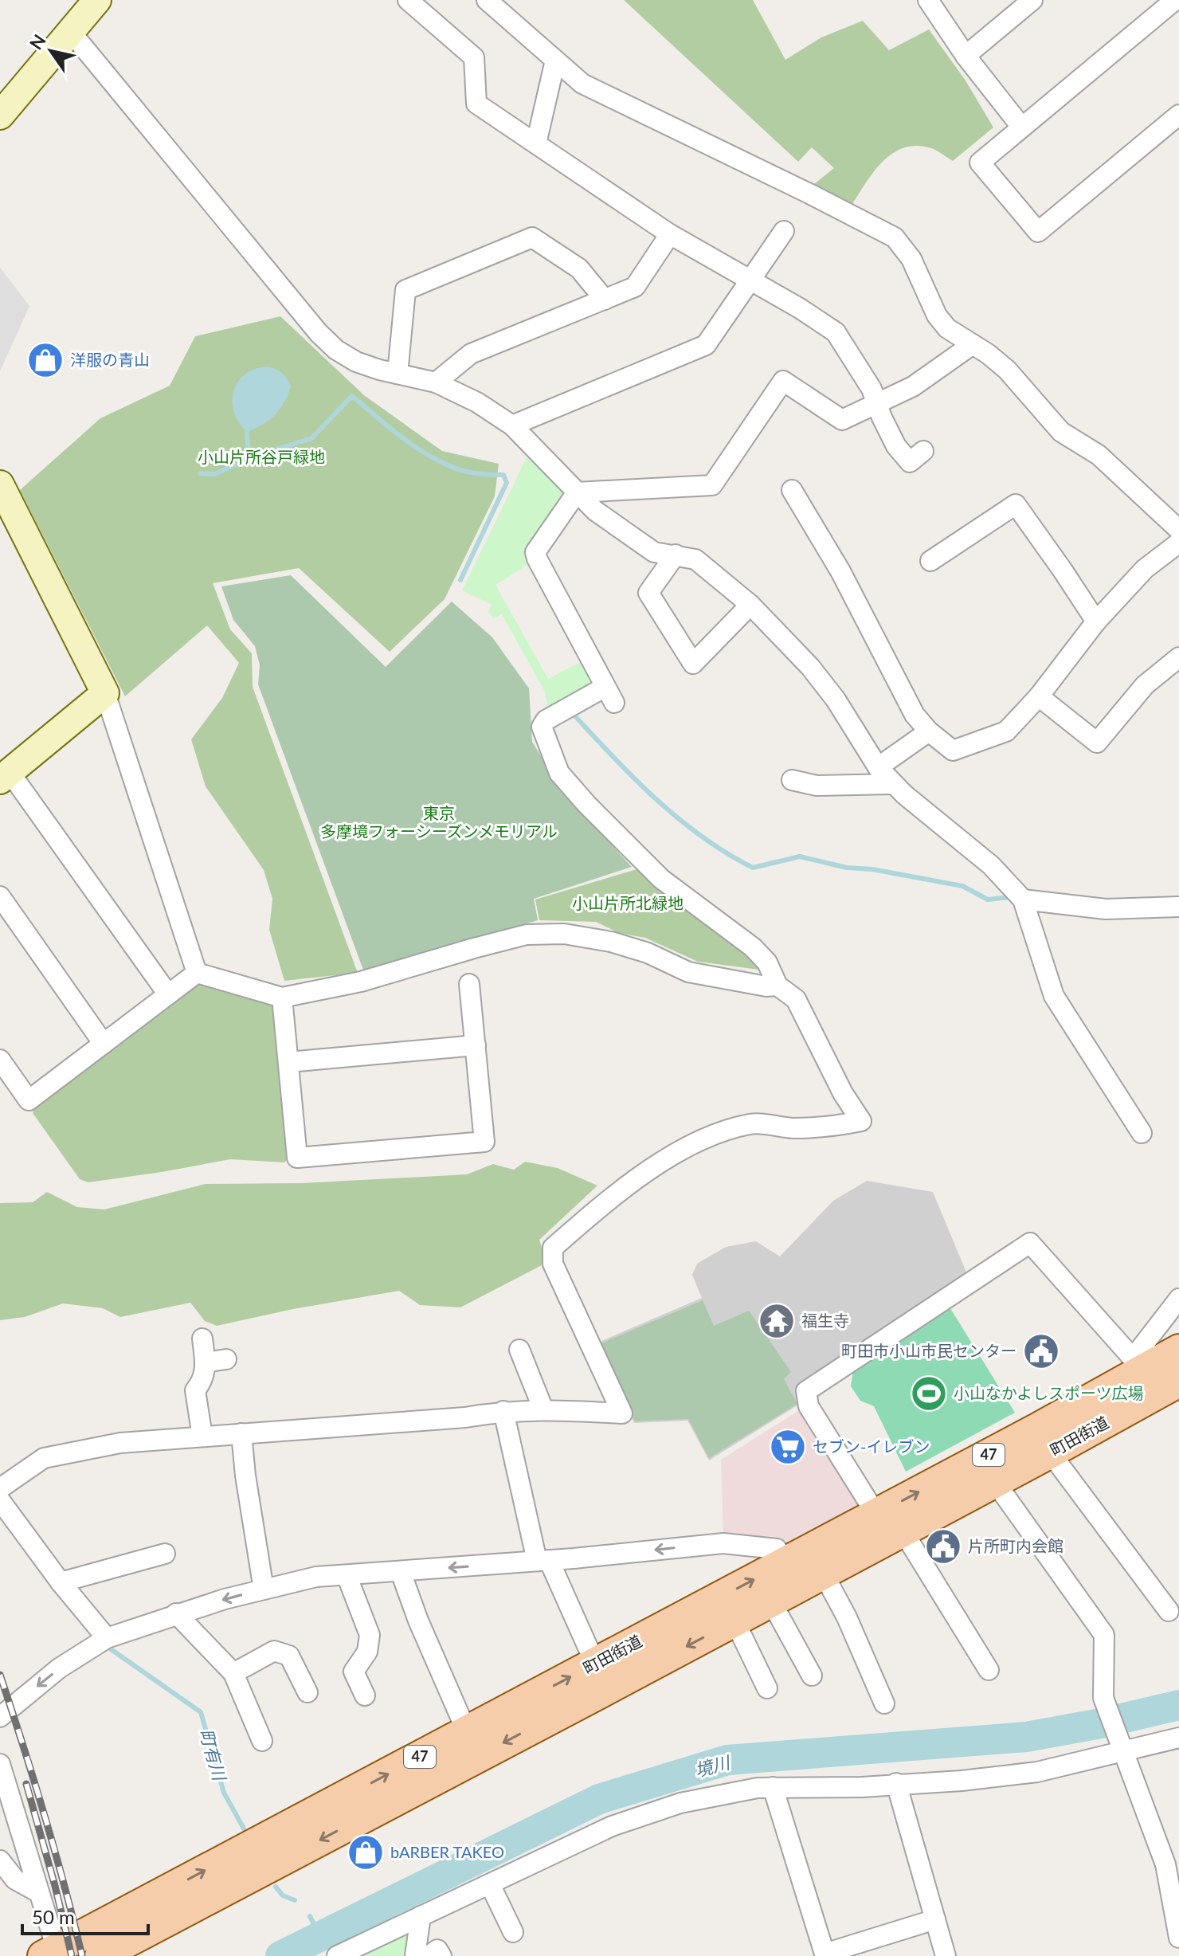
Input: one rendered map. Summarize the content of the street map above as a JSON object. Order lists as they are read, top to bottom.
{
  "streets": {
    "main road": ["町田街道", "47"]
  },
  "water": ["町有川", "境川"],
  "parks": ["小山片所谷戸緑地", "東京 多摩境フォーシーズンメモリアル", "小山片所北緑地"],
  "places": {
    "shop": ["洋服の青山", "bARBER TAKEO"],
    "temple": ["福生寺"],
    "public building": ["町田市小山市民センター", "片所町内会館"],
    "sports": ["小山なかよしスポーツ広場"],
    "supermarket": ["セブン-イレブン"]
  },
  "scale_bar": "50 m",
  "north": "top left"
}
